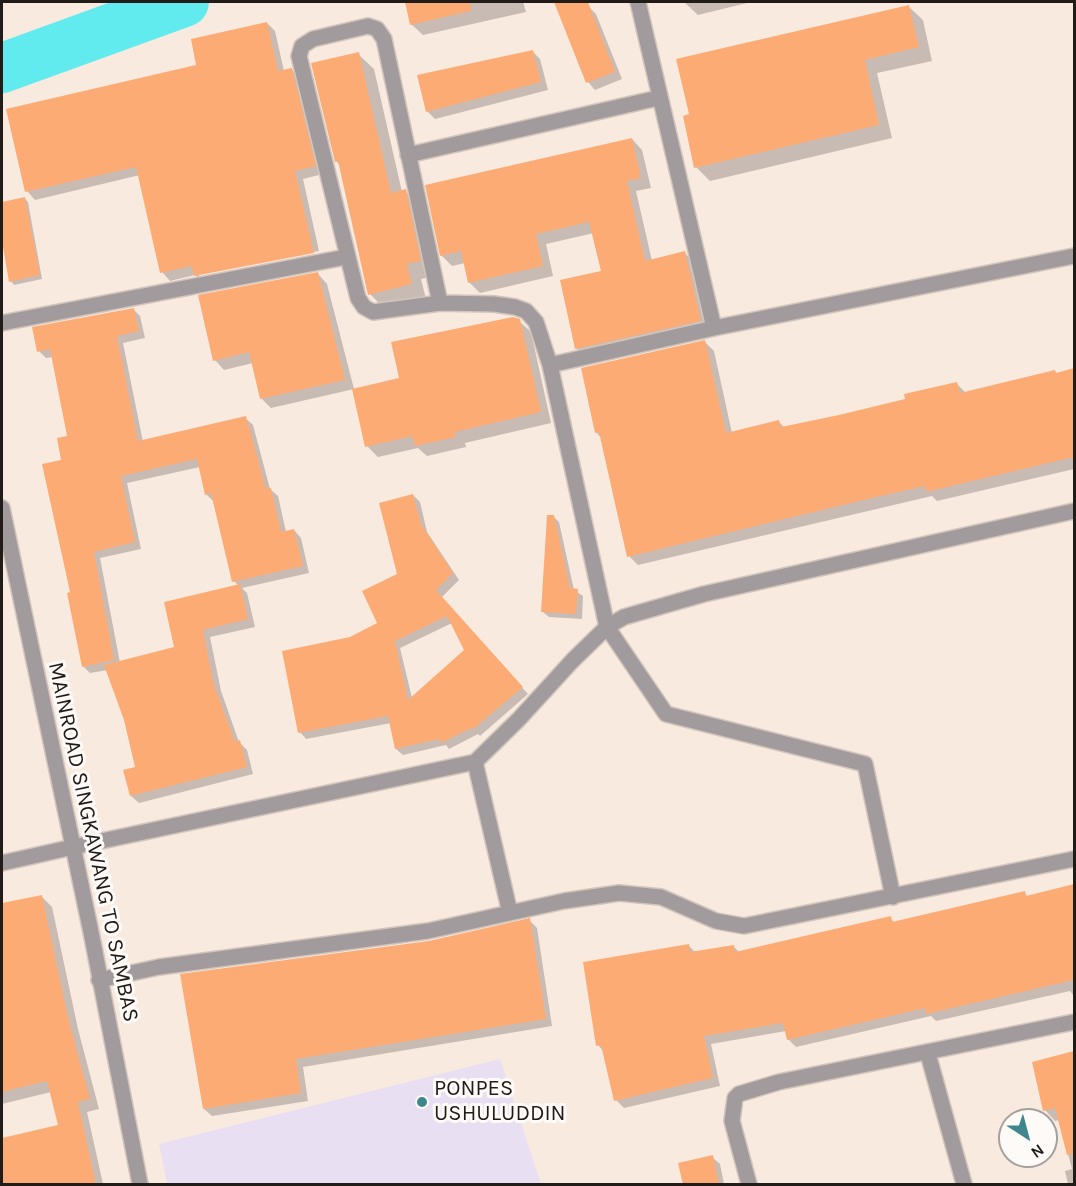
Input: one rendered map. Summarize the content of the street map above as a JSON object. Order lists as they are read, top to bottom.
{
  "streets": {
    "street": ["MAINROAD SINGKAWANG TO SAMBAS"]
  },
  "places": ["PONPES USHULUDDIN"],
  "north": "bottom right"
}
